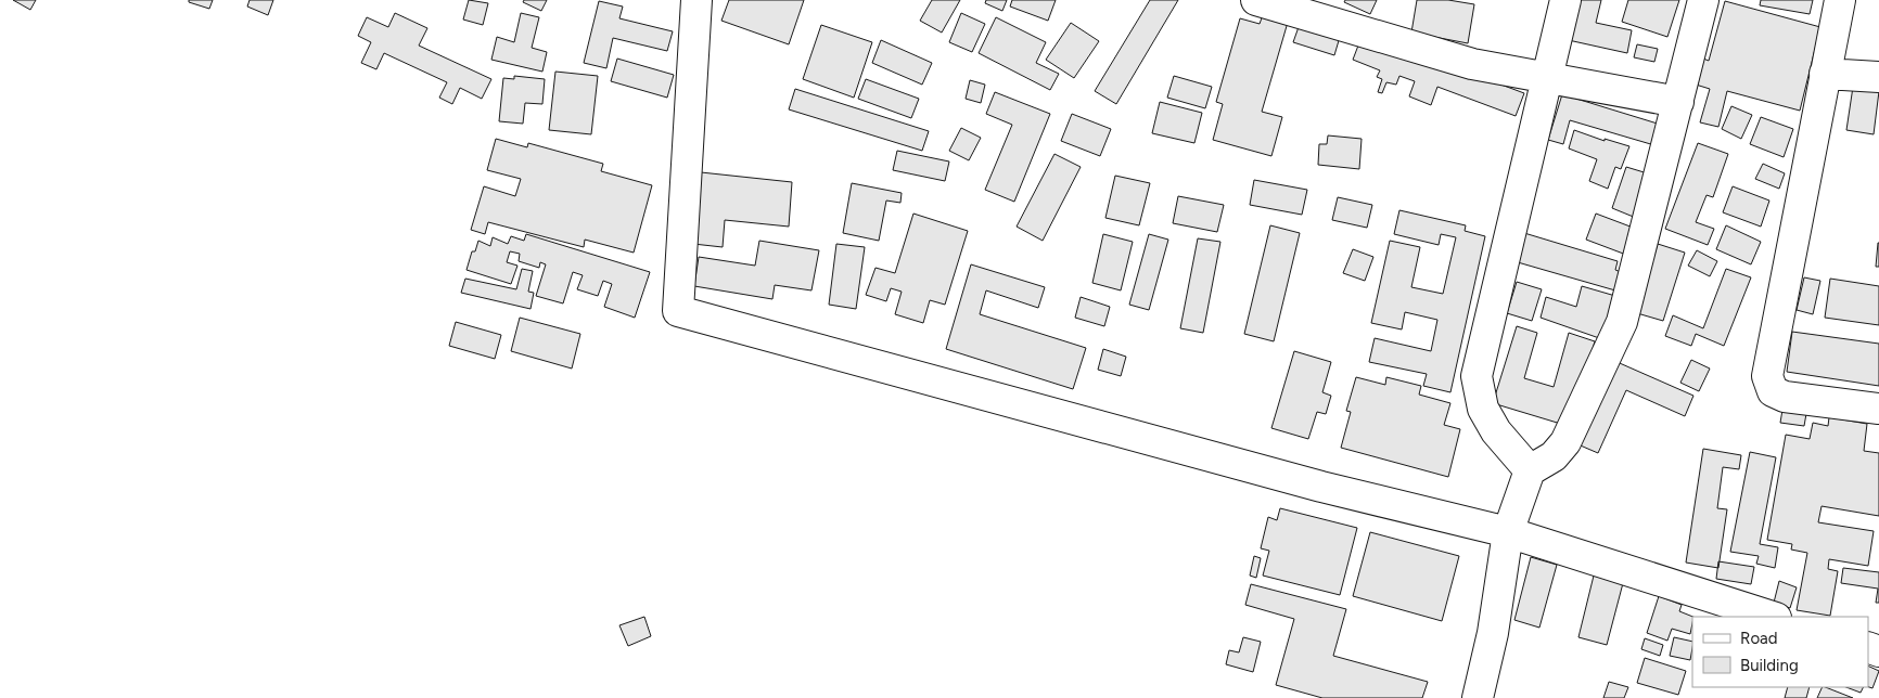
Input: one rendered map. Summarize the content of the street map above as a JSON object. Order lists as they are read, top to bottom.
{
  "legend": ["Road", "Building"]
}
